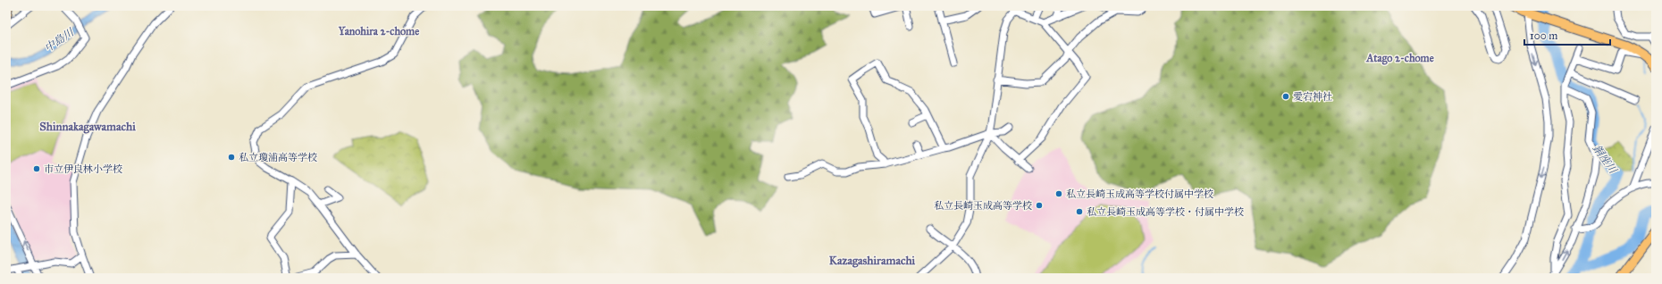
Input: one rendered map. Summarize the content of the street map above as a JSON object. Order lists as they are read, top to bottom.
{
  "districts": [
    "Yanohira 2-chome",
    "Atago 2-chome",
    "Shinnakagawamachi",
    "Kazagashiramachi"
  ],
  "water": ["中島川", "銅座川"],
  "places": [
    "愛宕神社",
    "私立瓊浦高等学校",
    "市立伊良林小学校",
    "私立長崎玉成高等学校付属中学校",
    "私立長崎玉成高等学校",
    "私立長崎玉成高等学校・付属中学校"
  ],
  "scale_bar": "100 m"
}
